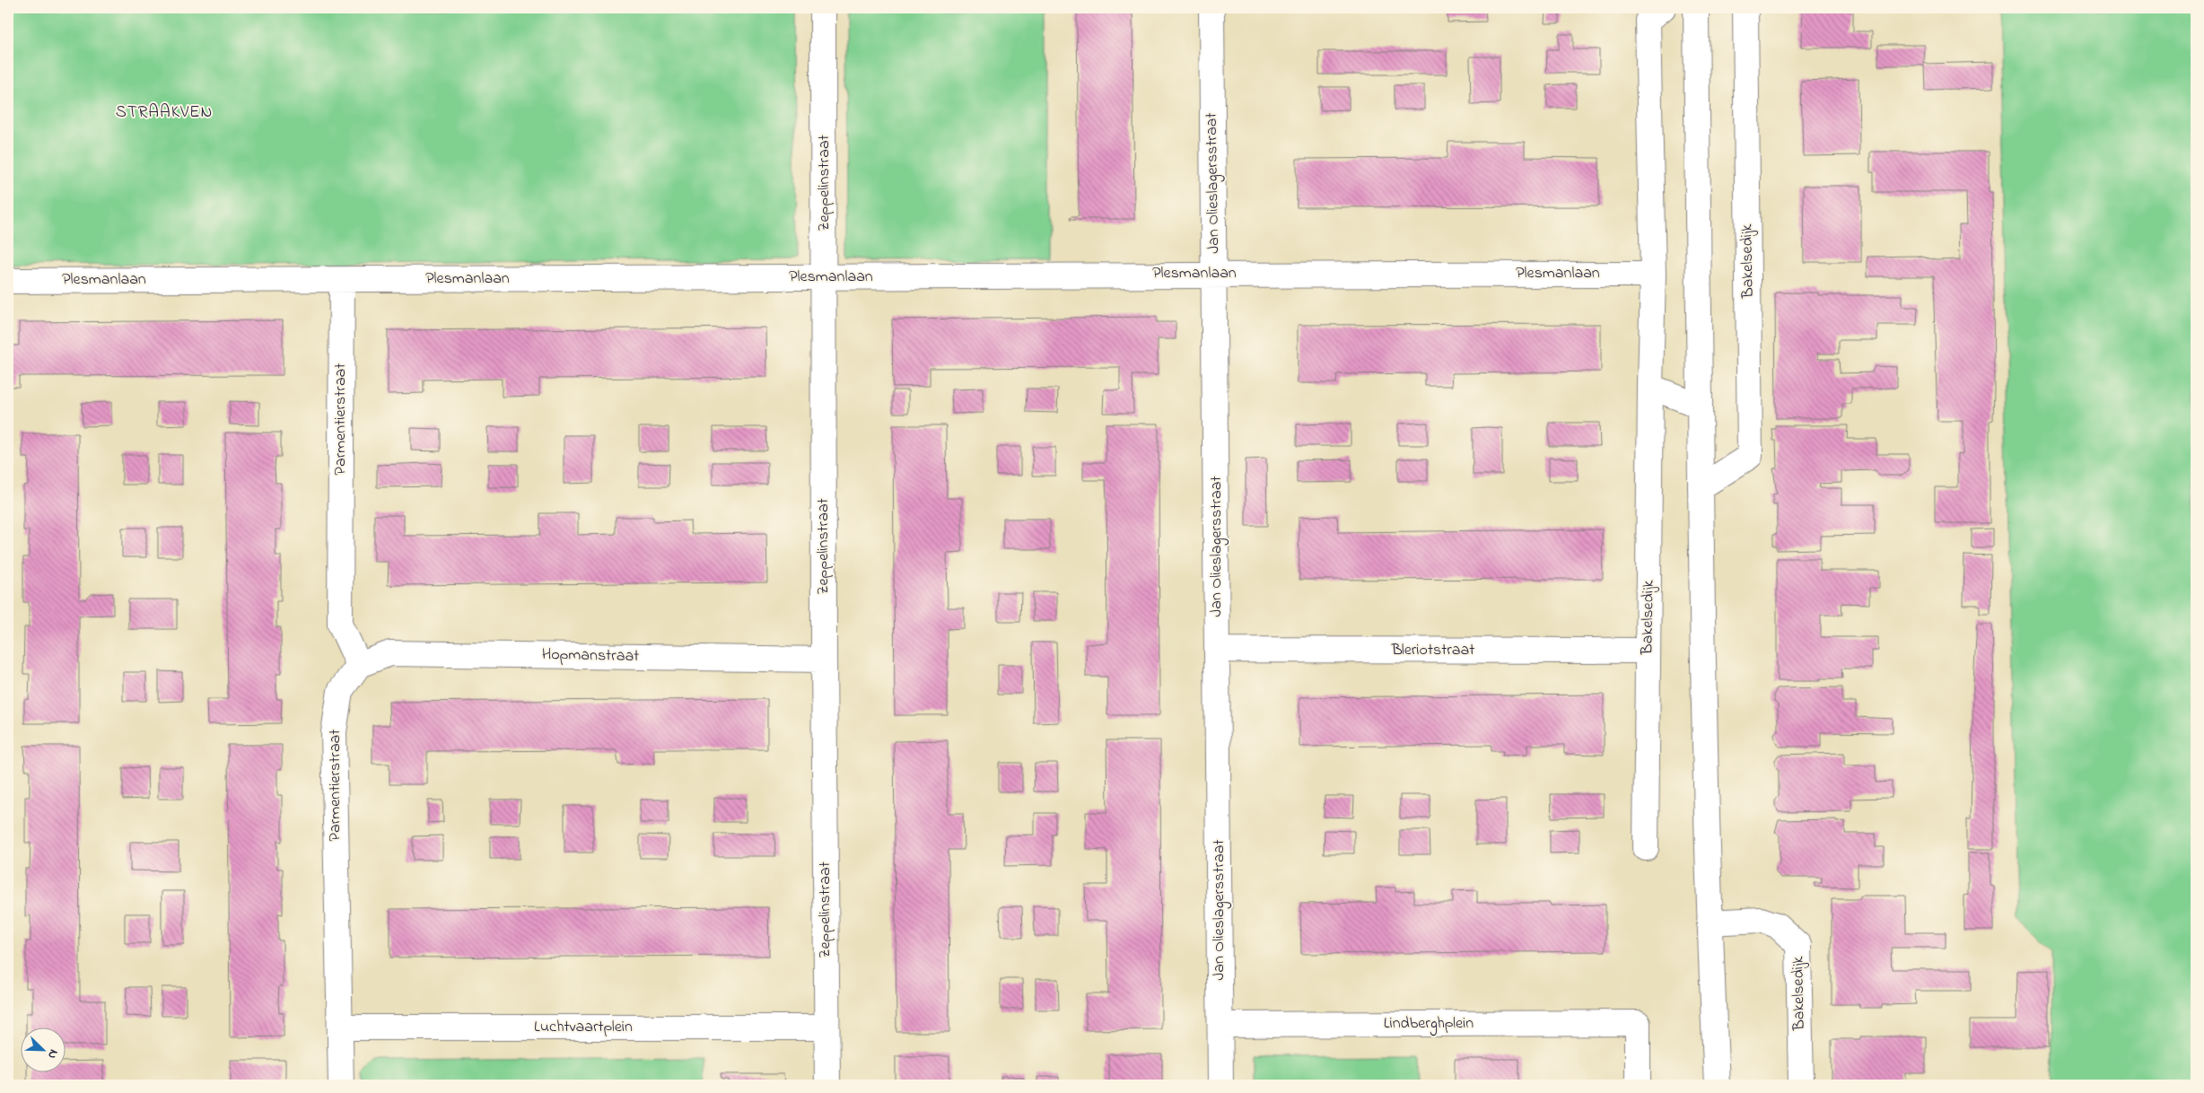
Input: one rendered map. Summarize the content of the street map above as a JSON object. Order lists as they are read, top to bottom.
{
  "streets": {
    "street": [
      "Zeppelinstraat",
      "Jan Olieslagersstraat",
      "Bakelsedijk",
      "Plesmanlaan",
      "Parmentierstraat",
      "Bleriotstraat",
      "Hopmanstraat",
      "Lindberghplein",
      "Luchtvaartplein"
    ]
  },
  "crossings": [
    ["Zeppelinstraat", "Plesmanlaan"],
    ["Zeppelinstraat", "Hopmanstraat"],
    ["Zeppelinstraat", "Luchtvaartplein"],
    ["Jan Olieslagersstraat", "Plesmanlaan"],
    ["Jan Olieslagersstraat", "Bleriotstraat"],
    ["Jan Olieslagersstraat", "Lindberghplein"],
    ["Bakelsedijk", "Plesmanlaan"],
    ["Bakelsedijk", "Bleriotstraat"],
    ["Plesmanlaan", "Parmentierstraat"],
    ["Parmentierstraat", "Hopmanstraat"],
    ["Parmentierstraat", "Luchtvaartplein"]
  ],
  "districts": ["STRAAKVEN"],
  "north": "bottom right"
}
